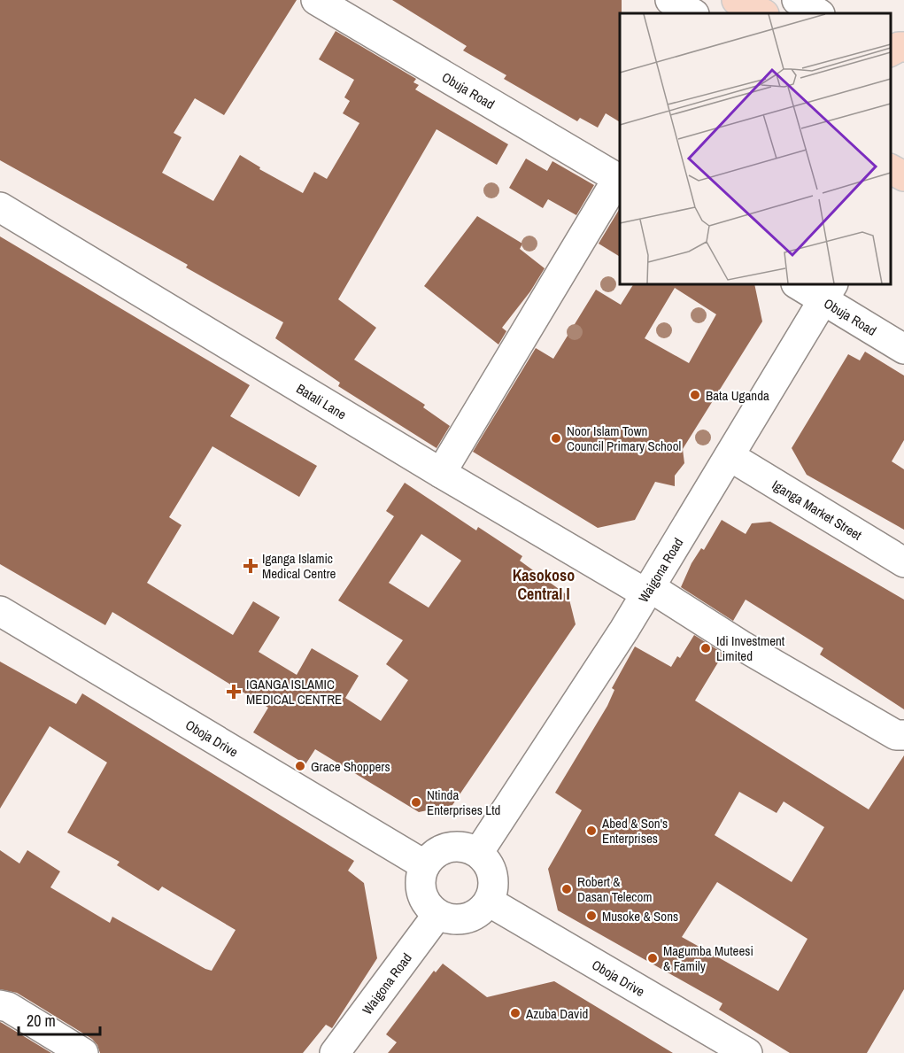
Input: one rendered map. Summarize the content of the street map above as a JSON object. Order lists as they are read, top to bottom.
{
  "streets": {
    "street": [
      "Obuja Road",
      "Batali Lane",
      "Iganga Market Street",
      "Waigona Road",
      "Oboja Drive"
    ]
  },
  "crossings": [
    ["Obuja Road", "Waigona Road"],
    ["Batali Lane", "Waigona Road"],
    ["Iganga Market Street", "Waigona Road"],
    ["Waigona Road", "Oboja Drive"]
  ],
  "districts": ["Kasokoso Central I"],
  "places": {
    "other": [
      "Bata Uganda",
      "Noor Islam Town Council Primary School",
      "Idi Investment Limited",
      "Grace Shoppers",
      "Ntinda Enterprises Ltd",
      "Abed & Son's Enterprises",
      "Robert & Dasan Telecom",
      "Musoke & Sons",
      "Magumba Muteesi & Family",
      "Azuba David"
    ],
    "health": ["Iganga Islamic Medical Centre", "IGANGA ISLAMIC MEDICAL CENTRE"]
  },
  "scale_bar": "20 m"
}
